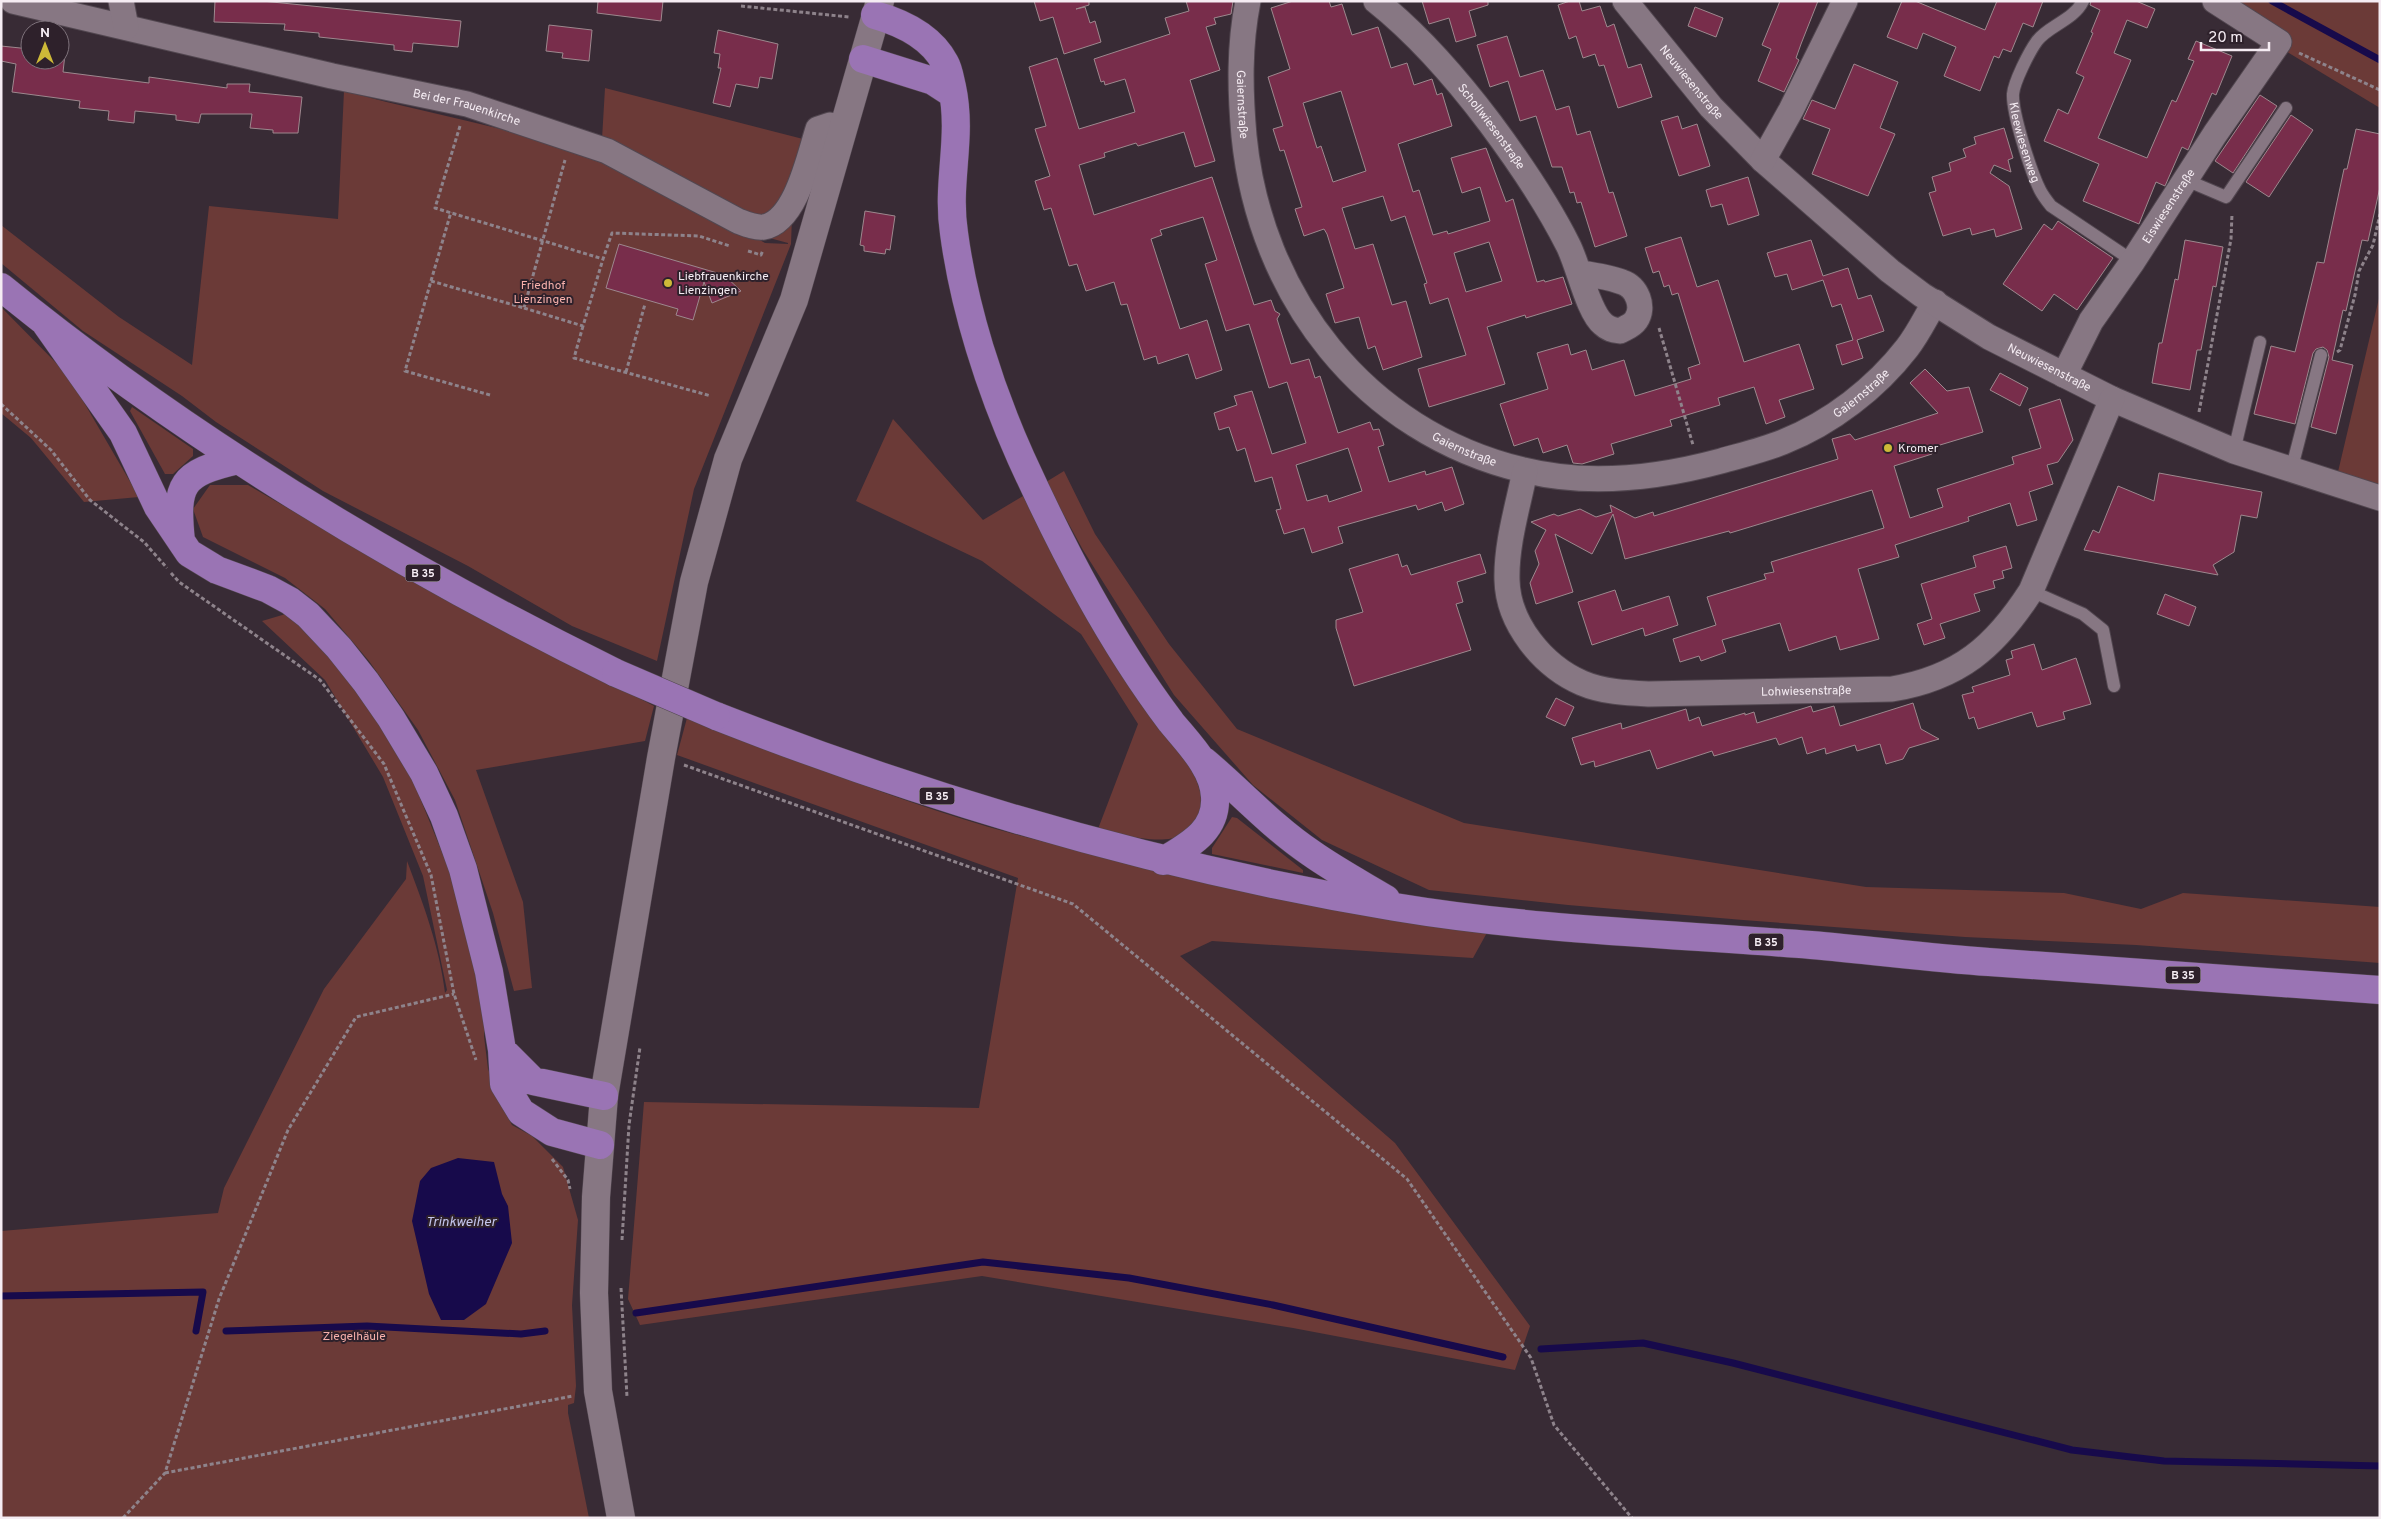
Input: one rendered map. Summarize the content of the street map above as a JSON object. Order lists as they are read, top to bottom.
{
  "streets": {
    "main road": ["B 35"],
    "street": [
      "Neuwiesenstraße",
      "Gaiernstraße",
      "Bei der Frauenkirche",
      "Schollwiesenstraße",
      "Eiswiesenstraße",
      "Lohwiesenstraße"
    ],
    "lane": ["Kleewiesenweg"]
  },
  "crossings": [
    ["Neuwiesenstraße", "Gaiernstraße"],
    ["Neuwiesenstraße", "Eiswiesenstraße"],
    ["Neuwiesenstraße", "Lohwiesenstraße"],
    ["Gaiernstraße", "Lohwiesenstraße"],
    ["Kleewiesenweg", "Eiswiesenstraße"]
  ],
  "water": ["Trinkweiher"],
  "parks": ["Friedhof Lienzingen", "Ziegelhäule"],
  "places": ["Liebfrauenkirche Lienzingen", "Kromer"],
  "scale_bar": "20 m",
  "north": "top"
}
